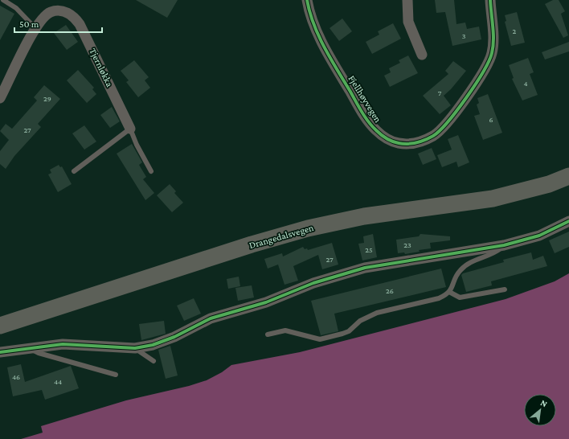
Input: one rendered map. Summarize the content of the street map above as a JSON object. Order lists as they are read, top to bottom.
{
  "streets": {
    "main road": ["Drangedalsvegen"],
    "street": ["Tjernløkka", "Fjellhøyvegen"]
  },
  "house_numbers": [
    "2",
    "3",
    "4",
    "7",
    "29",
    "6",
    "27",
    "23",
    "25",
    "27",
    "26",
    "46",
    "44"
  ],
  "scale_bar": "50 m",
  "north": "top right"
}
